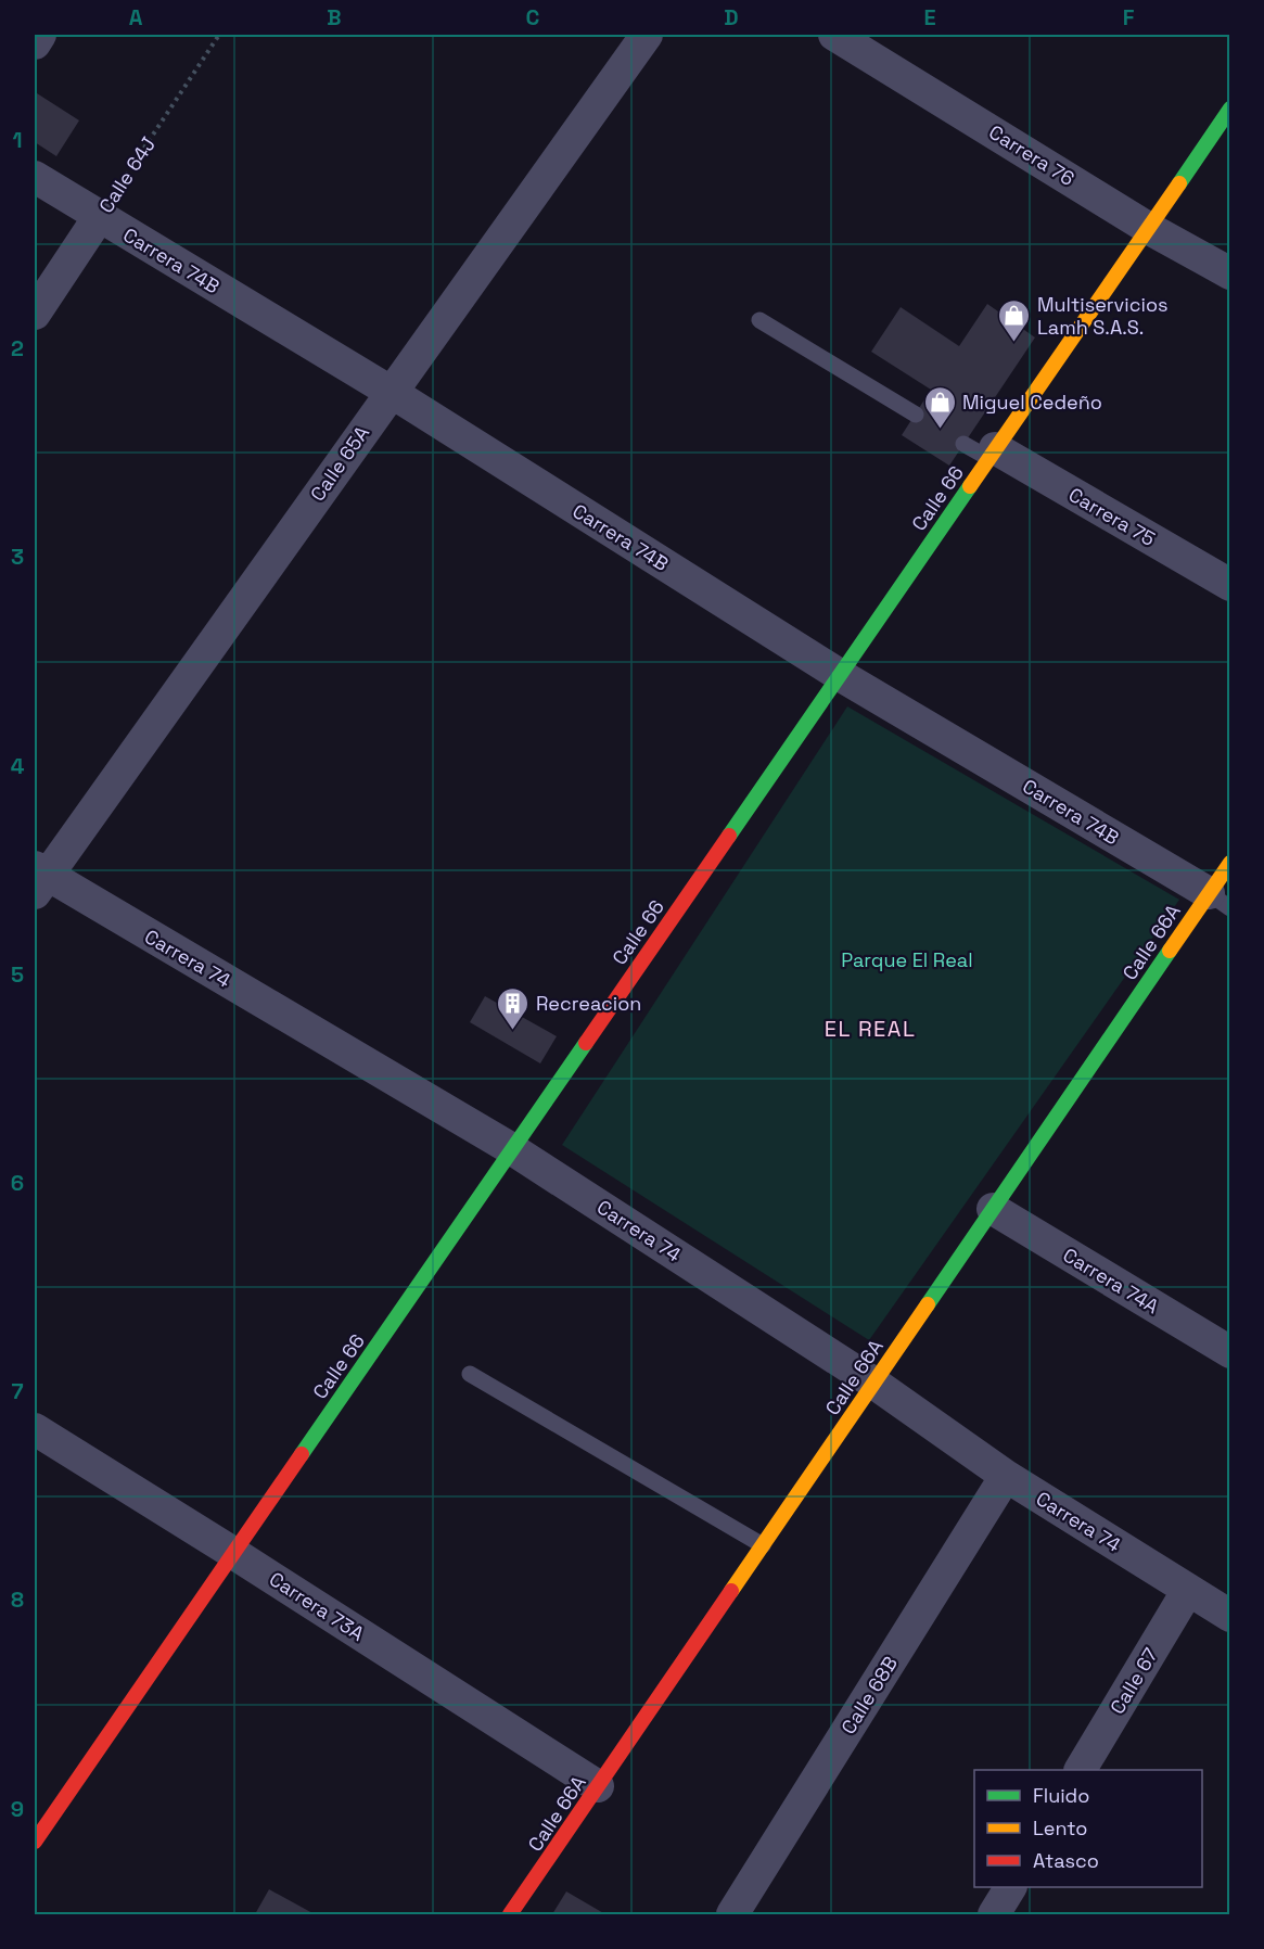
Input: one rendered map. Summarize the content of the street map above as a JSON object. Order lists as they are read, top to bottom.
{
  "streets": {
    "street": [
      "Carrera 76",
      "Calle 64J",
      "Carrera 74B",
      "Calle 65A",
      "Calle 66",
      "Carrera 75",
      "Calle 66A",
      "Carrera 74",
      "Carrera 74A",
      "Carrera 73A",
      "Calle 67",
      "Calle 68B"
    ]
  },
  "crossings": [
    ["Carrera 76", "Calle 66"],
    ["Calle 64J", "Carrera 74B"],
    ["Carrera 74B", "Calle 65A"],
    ["Carrera 74B", "Calle 66"],
    ["Carrera 74B", "Calle 66A"],
    ["Calle 65A", "Carrera 74"],
    ["Calle 66", "Carrera 75"],
    ["Calle 66", "Carrera 74"],
    ["Calle 66", "Carrera 73A"],
    ["Calle 66A", "Carrera 74"],
    ["Calle 66A", "Carrera 74A"],
    ["Calle 66A", "Carrera 73A"],
    ["Carrera 74", "Calle 67"],
    ["Carrera 74", "Calle 68B"]
  ],
  "districts": ["EL REAL"],
  "parks": ["Parque El Real"],
  "places": {
    "shop": ["Multiservicios Lamh S.A.S.", "Miguel Cedeño"],
    "building": ["Recreacion"]
  },
  "legend": ["Fluido", "Lento", "Atasco"],
  "grid": {
    "columns": [
      "A",
      "B",
      "C",
      "D",
      "E",
      "F"
    ],
    "rows": [
      "1",
      "2",
      "3",
      "4",
      "5",
      "6",
      "7",
      "8",
      "9"
    ]
  }
}
